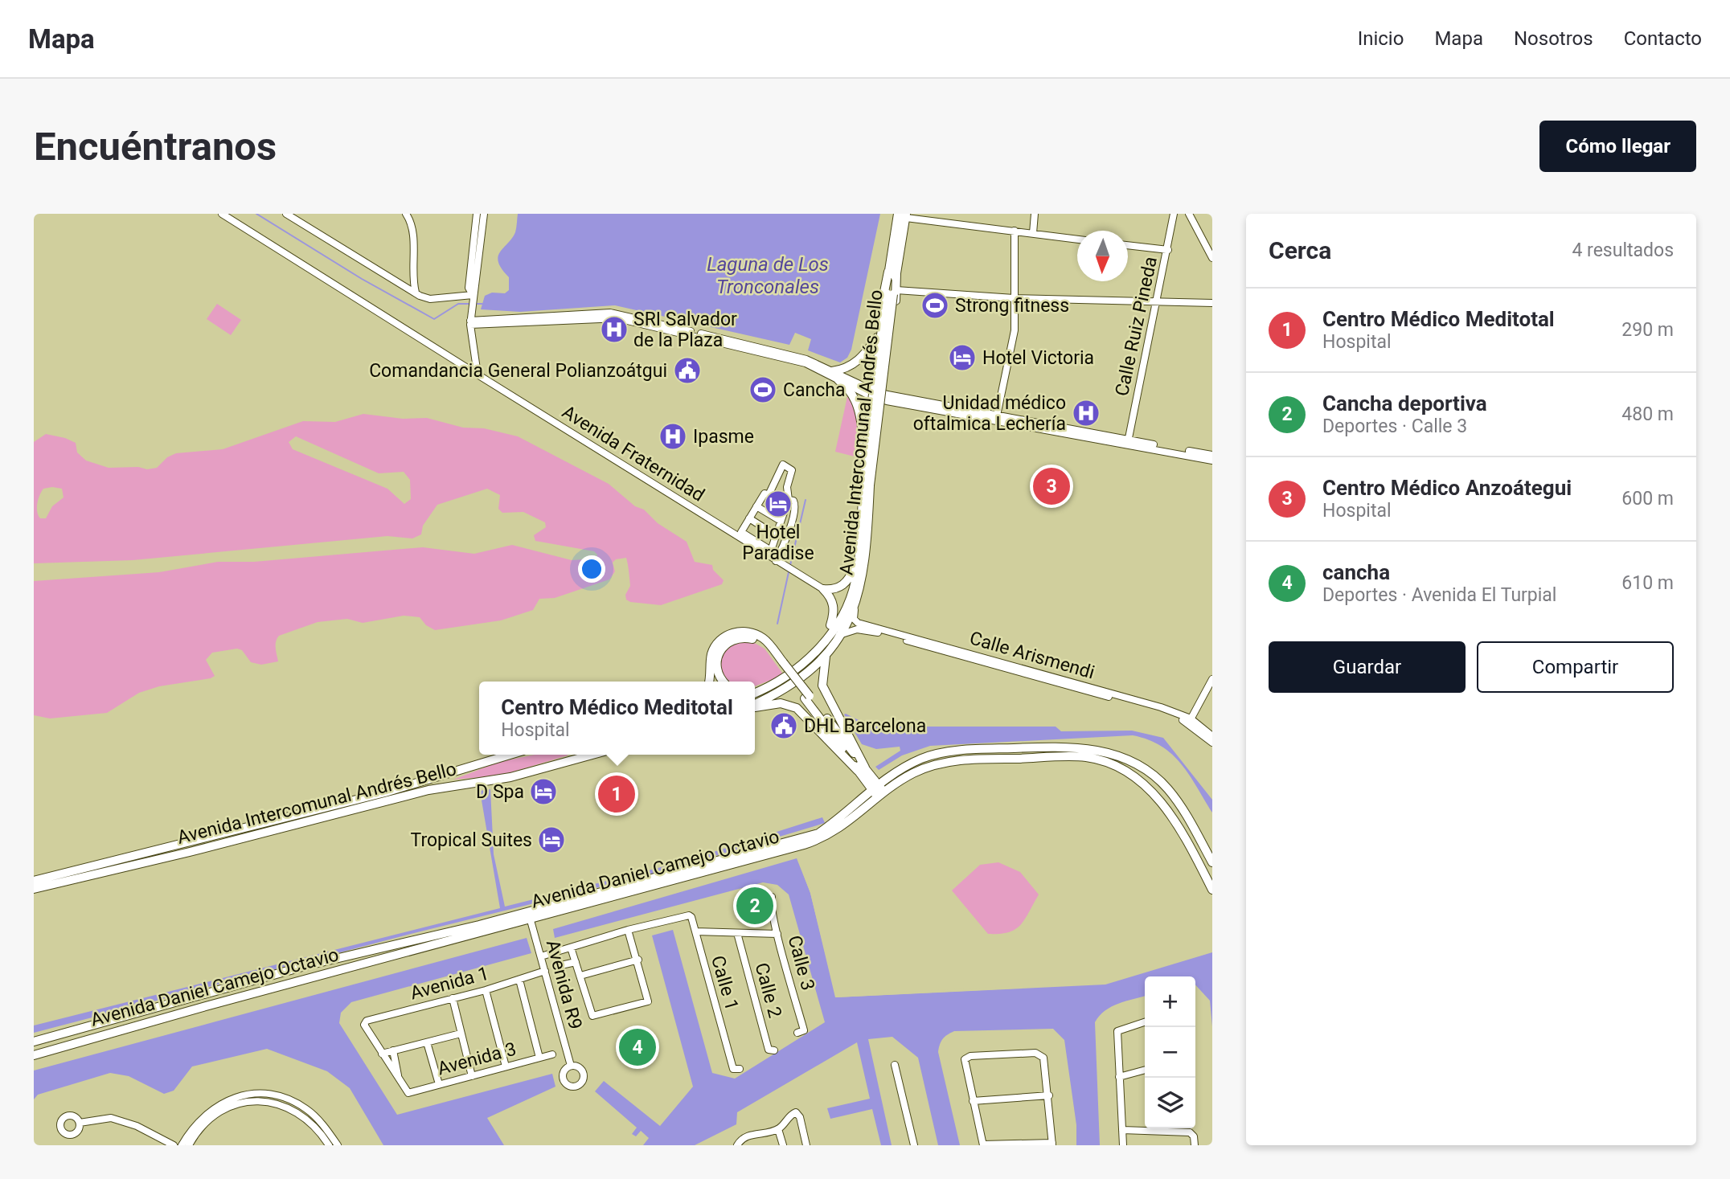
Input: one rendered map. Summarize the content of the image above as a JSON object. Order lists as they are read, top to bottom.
{
  "streets": {
    "main road": ["Avenida Intercomunal Andrés Bello", "Avenida Daniel Camejo Octavio"],
    "street": [
      "Calle Ruiz Pineda",
      "Avenida Fraternidad",
      "Calle Arismendi",
      "Calle 3",
      "Avenida 1",
      "Calle 1",
      "Avenida R9",
      "Calle 2",
      "Avenida 3"
    ]
  },
  "crossings": [
    ["Avenida Intercomunal Andrés Bello", "Calle Arismendi"],
    ["Avenida Daniel Camejo Octavio", "Avenida R9"],
    ["Avenida 1", "Avenida R9"]
  ],
  "water": ["Laguna de Los Tronconales"],
  "places": {
    "sports": ["Strong fitness", "Cancha"],
    "hospital": ["SRI Salvador de la Plaza", "Unidad médico oftalmica Lechería", "Ipasme"],
    "hotel": [
      "Hotel Victoria",
      "Hotel Paradise",
      "D Spa",
      "Tropical Suites"
    ],
    "public building": ["Comandancia General Polianzoátgui", "DHL Barcelona"]
  },
  "north": "bottom",
  "page": {
    "header": "Mapa",
    "nav": [
      "Inicio",
      "Mapa",
      "Nosotros",
      "Contacto"
    ],
    "buttons": [
      "Cómo llegar",
      ["Guardar", "Compartir"]
    ],
    "title": "Encuéntranos",
    "heading": ["Cerca", "4 resultados"],
    "list": [
      {
        "mark": "1",
        "name": "Centro Médico Meditotal",
        "note": "Hospital",
        "value": "290 m"
      },
      {
        "mark": "2",
        "name": "Cancha deportiva",
        "note": "Deportes · Calle 3",
        "value": "480 m"
      },
      {
        "mark": "3",
        "name": "Centro Médico Anzoátegui",
        "note": "Hospital",
        "value": "600 m"
      },
      {
        "mark": "4",
        "name": "cancha",
        "note": "Deportes · Avenida El Turpial",
        "value": "610 m"
      }
    ],
    "pins": [
      "3",
      "1",
      "2",
      "4"
    ],
    "popup": ["Centro Médico Meditotal", "Hospital"],
    "map_buttons": ["+", "−"]
  }
}
